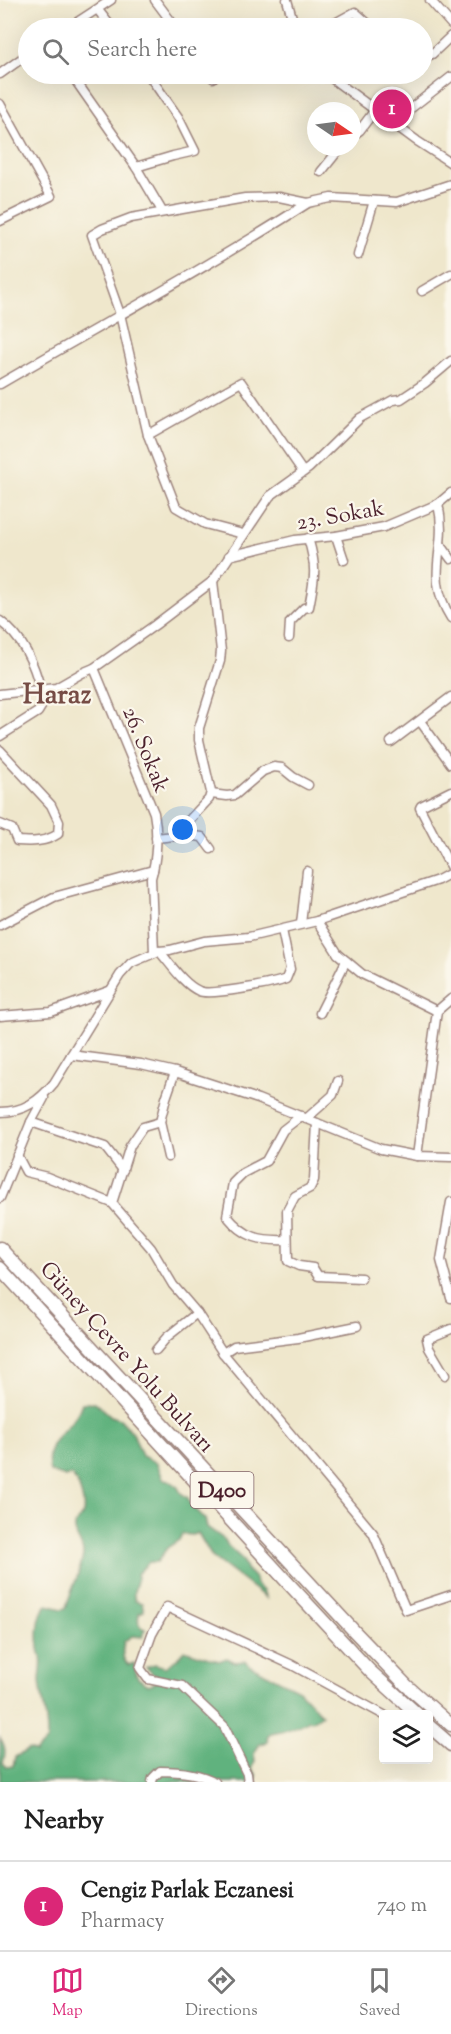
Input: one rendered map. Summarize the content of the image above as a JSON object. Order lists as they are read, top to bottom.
{
  "streets": {
    "highway": ["Güney Çevre Yolu Bulvarı", "D400"],
    "street": ["23. Sokak", "26. Sokak"]
  },
  "districts": ["Haraz"],
  "north": "right",
  "page": {
    "search": "Search here",
    "pins": "1",
    "heading": "Nearby",
    "list": [
      {
        "mark": "1",
        "name": "Cengiz Parlak Eczanesi",
        "note": "Pharmacy",
        "value": "740 m"
      }
    ],
    "nav": ["Map", "Directions", "Saved"]
  }
}
